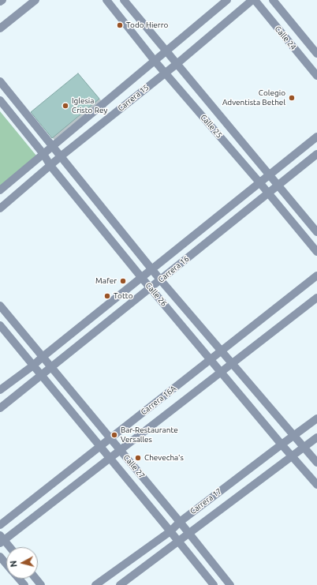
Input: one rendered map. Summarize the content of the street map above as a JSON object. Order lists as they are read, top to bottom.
{
  "streets": {
    "street": [
      "Calle 24",
      "Carrera 15",
      "Calle 25",
      "Carrera 16",
      "Calle 26",
      "Carrera 16A",
      "Calle 27",
      "Carrera 17"
    ]
  },
  "crossings": [
    ["Calle 24", "Carrera 15"],
    ["Carrera 15", "Calle 25"],
    ["Carrera 15", "Calle 26"],
    ["Calle 25", "Carrera 16"],
    ["Carrera 16", "Calle 26"],
    ["Carrera 16", "Calle 27"],
    ["Calle 26", "Carrera 16A"],
    ["Calle 26", "Carrera 17"],
    ["Carrera 16A", "Calle 27"],
    ["Calle 27", "Carrera 17"]
  ],
  "places": [
    "Todo Hierro",
    "Colegio Adventista Bethel",
    "Iglesia Cristo Rey",
    "Mafer",
    "Totto",
    "Bar-Restaurante Versalles",
    "Chevecha's"
  ],
  "north": "left"
}
